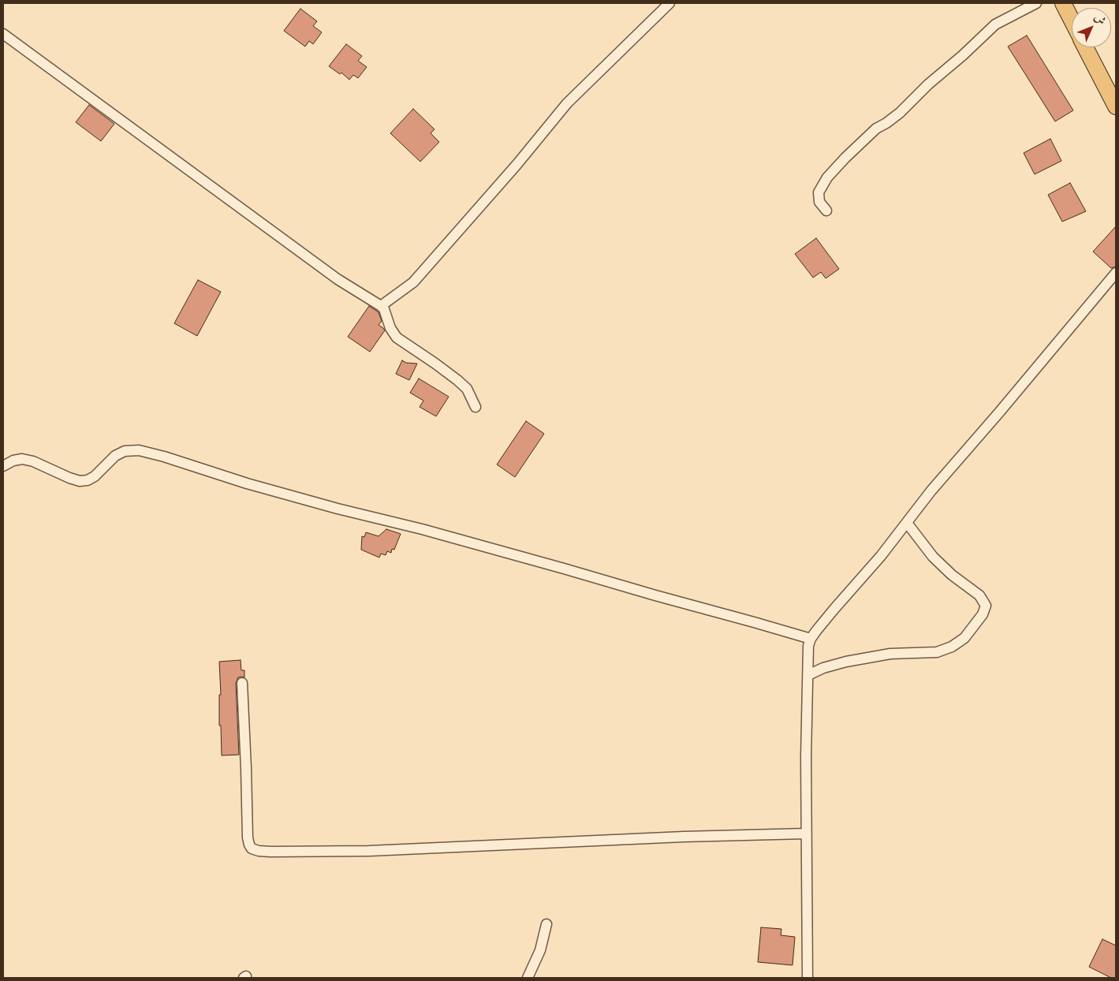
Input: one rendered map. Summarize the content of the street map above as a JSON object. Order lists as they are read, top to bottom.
{
  "north": "top right"
}
